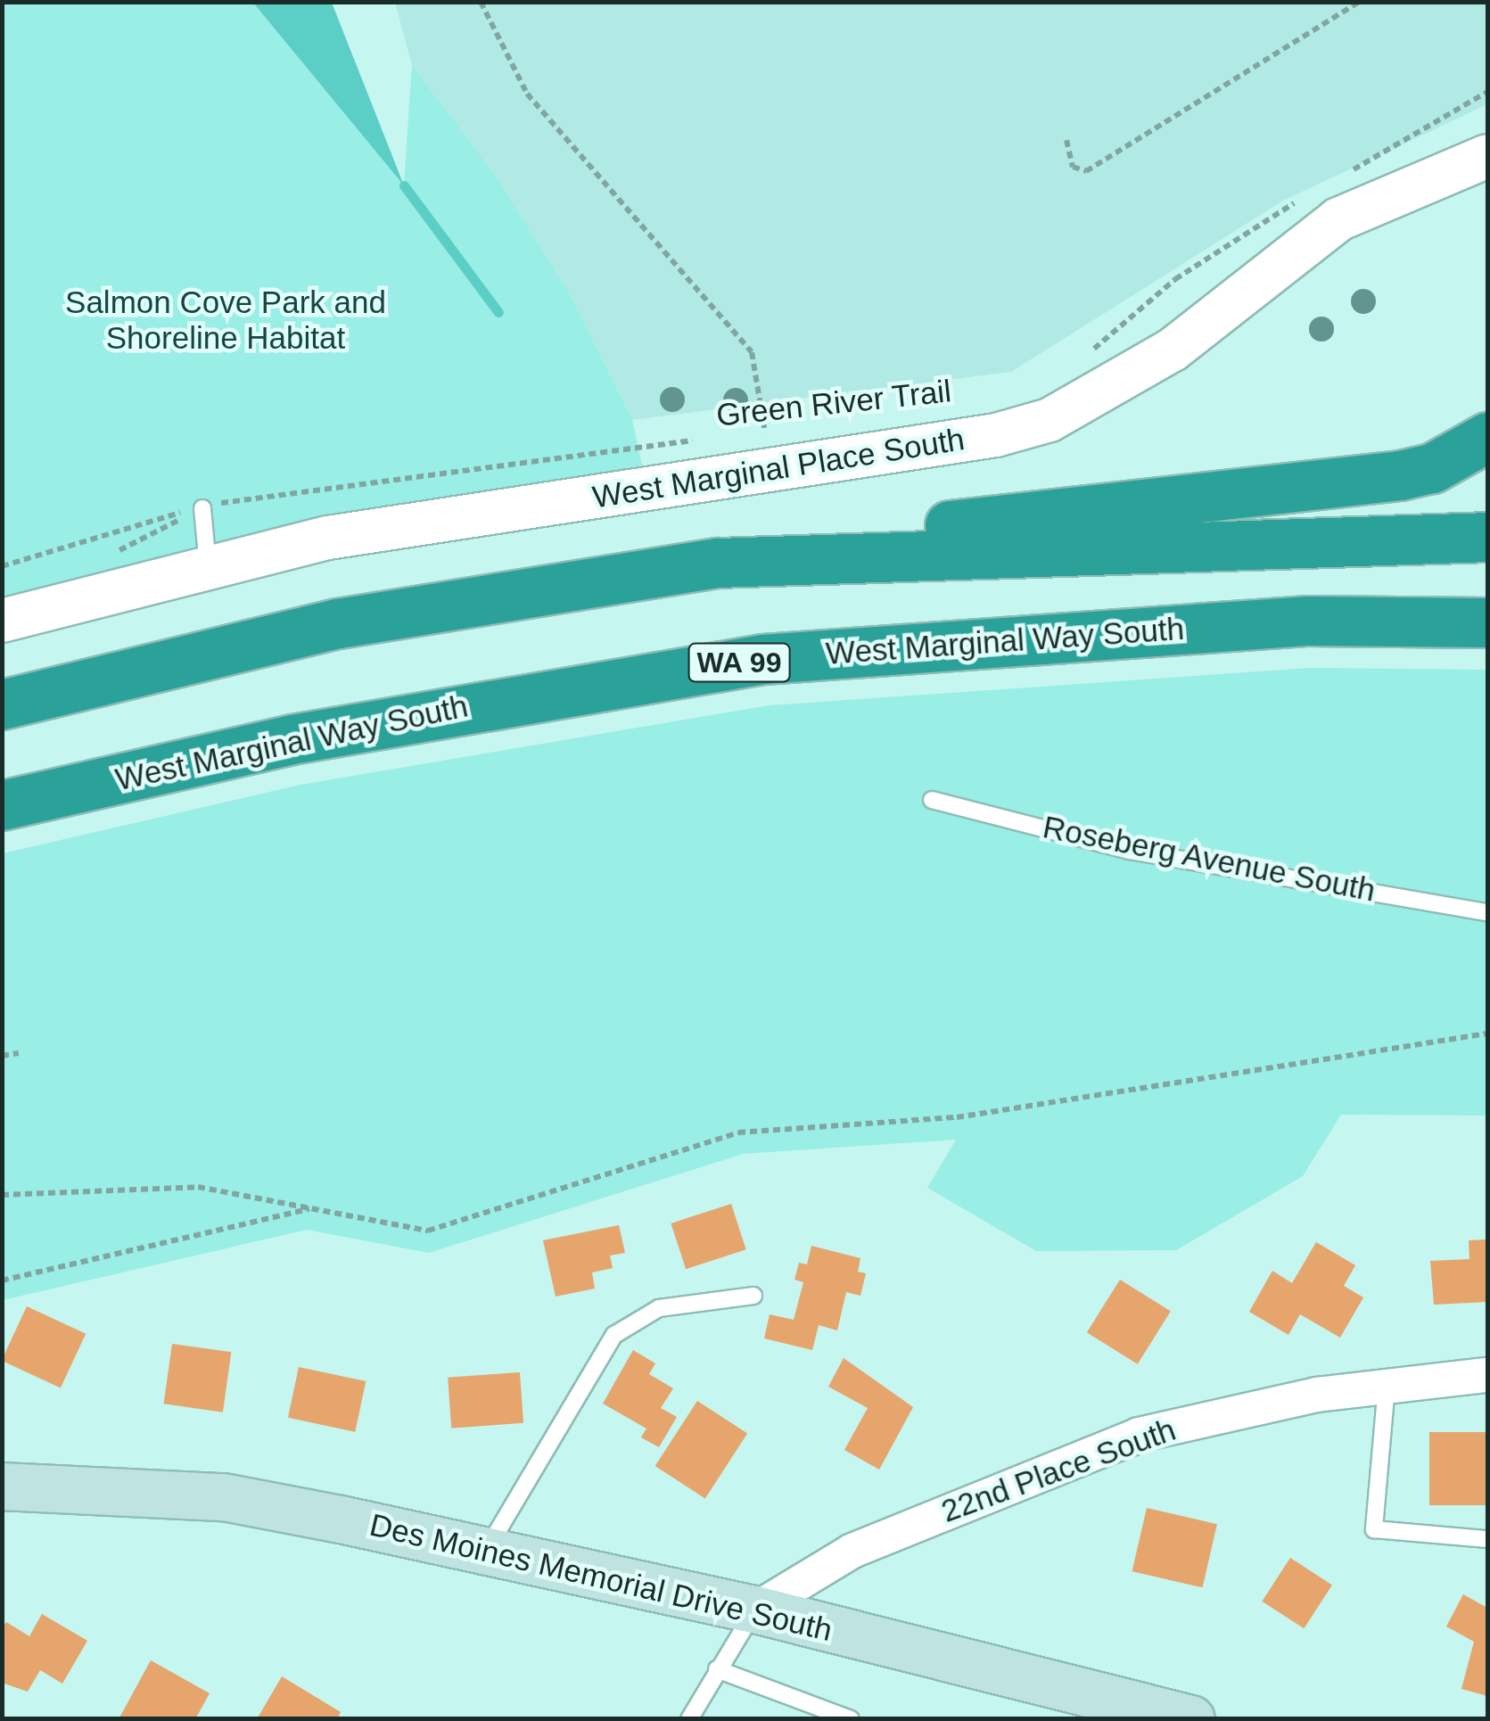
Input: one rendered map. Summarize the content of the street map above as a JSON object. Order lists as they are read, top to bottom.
{
  "streets": {
    "highway": ["West Marginal Way South", "WA 99"],
    "main road": ["Des Moines Memorial Drive South"],
    "street": ["West Marginal Place South", "22nd Place South"],
    "lane": ["Roseberg Avenue South"],
    "path": ["Green River Trail"]
  },
  "crossings": [
    ["22nd Place South", "Des Moines Memorial Drive South"]
  ],
  "parks": ["Salmon Cove Park and Shoreline Habitat"]
}
